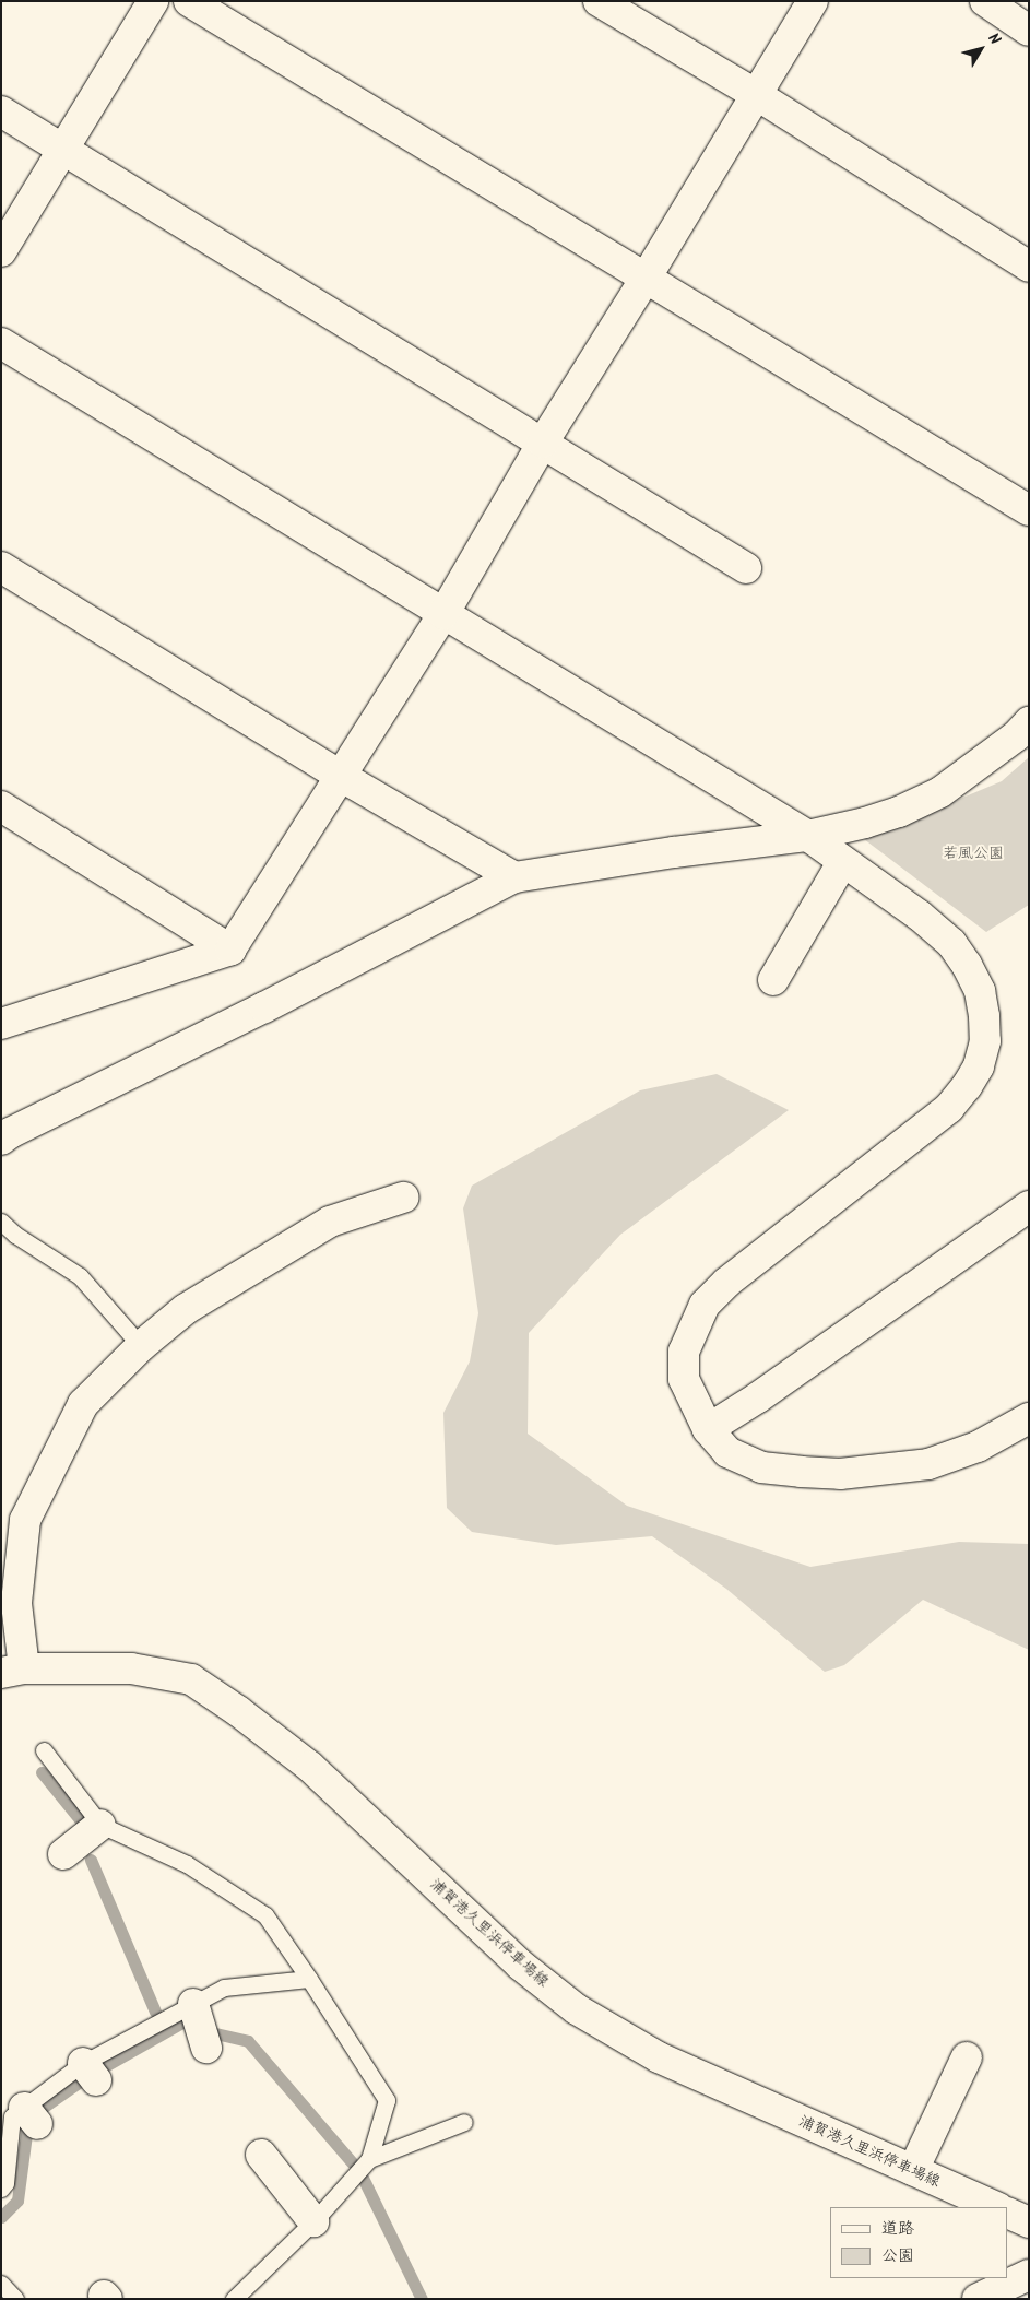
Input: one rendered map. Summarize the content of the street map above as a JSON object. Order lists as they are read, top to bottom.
{
  "streets": {
    "street": ["浦賀港久里浜停車場線"]
  },
  "parks": ["若風公園"],
  "legend": ["道路", "公園"],
  "north": "top right"
}
